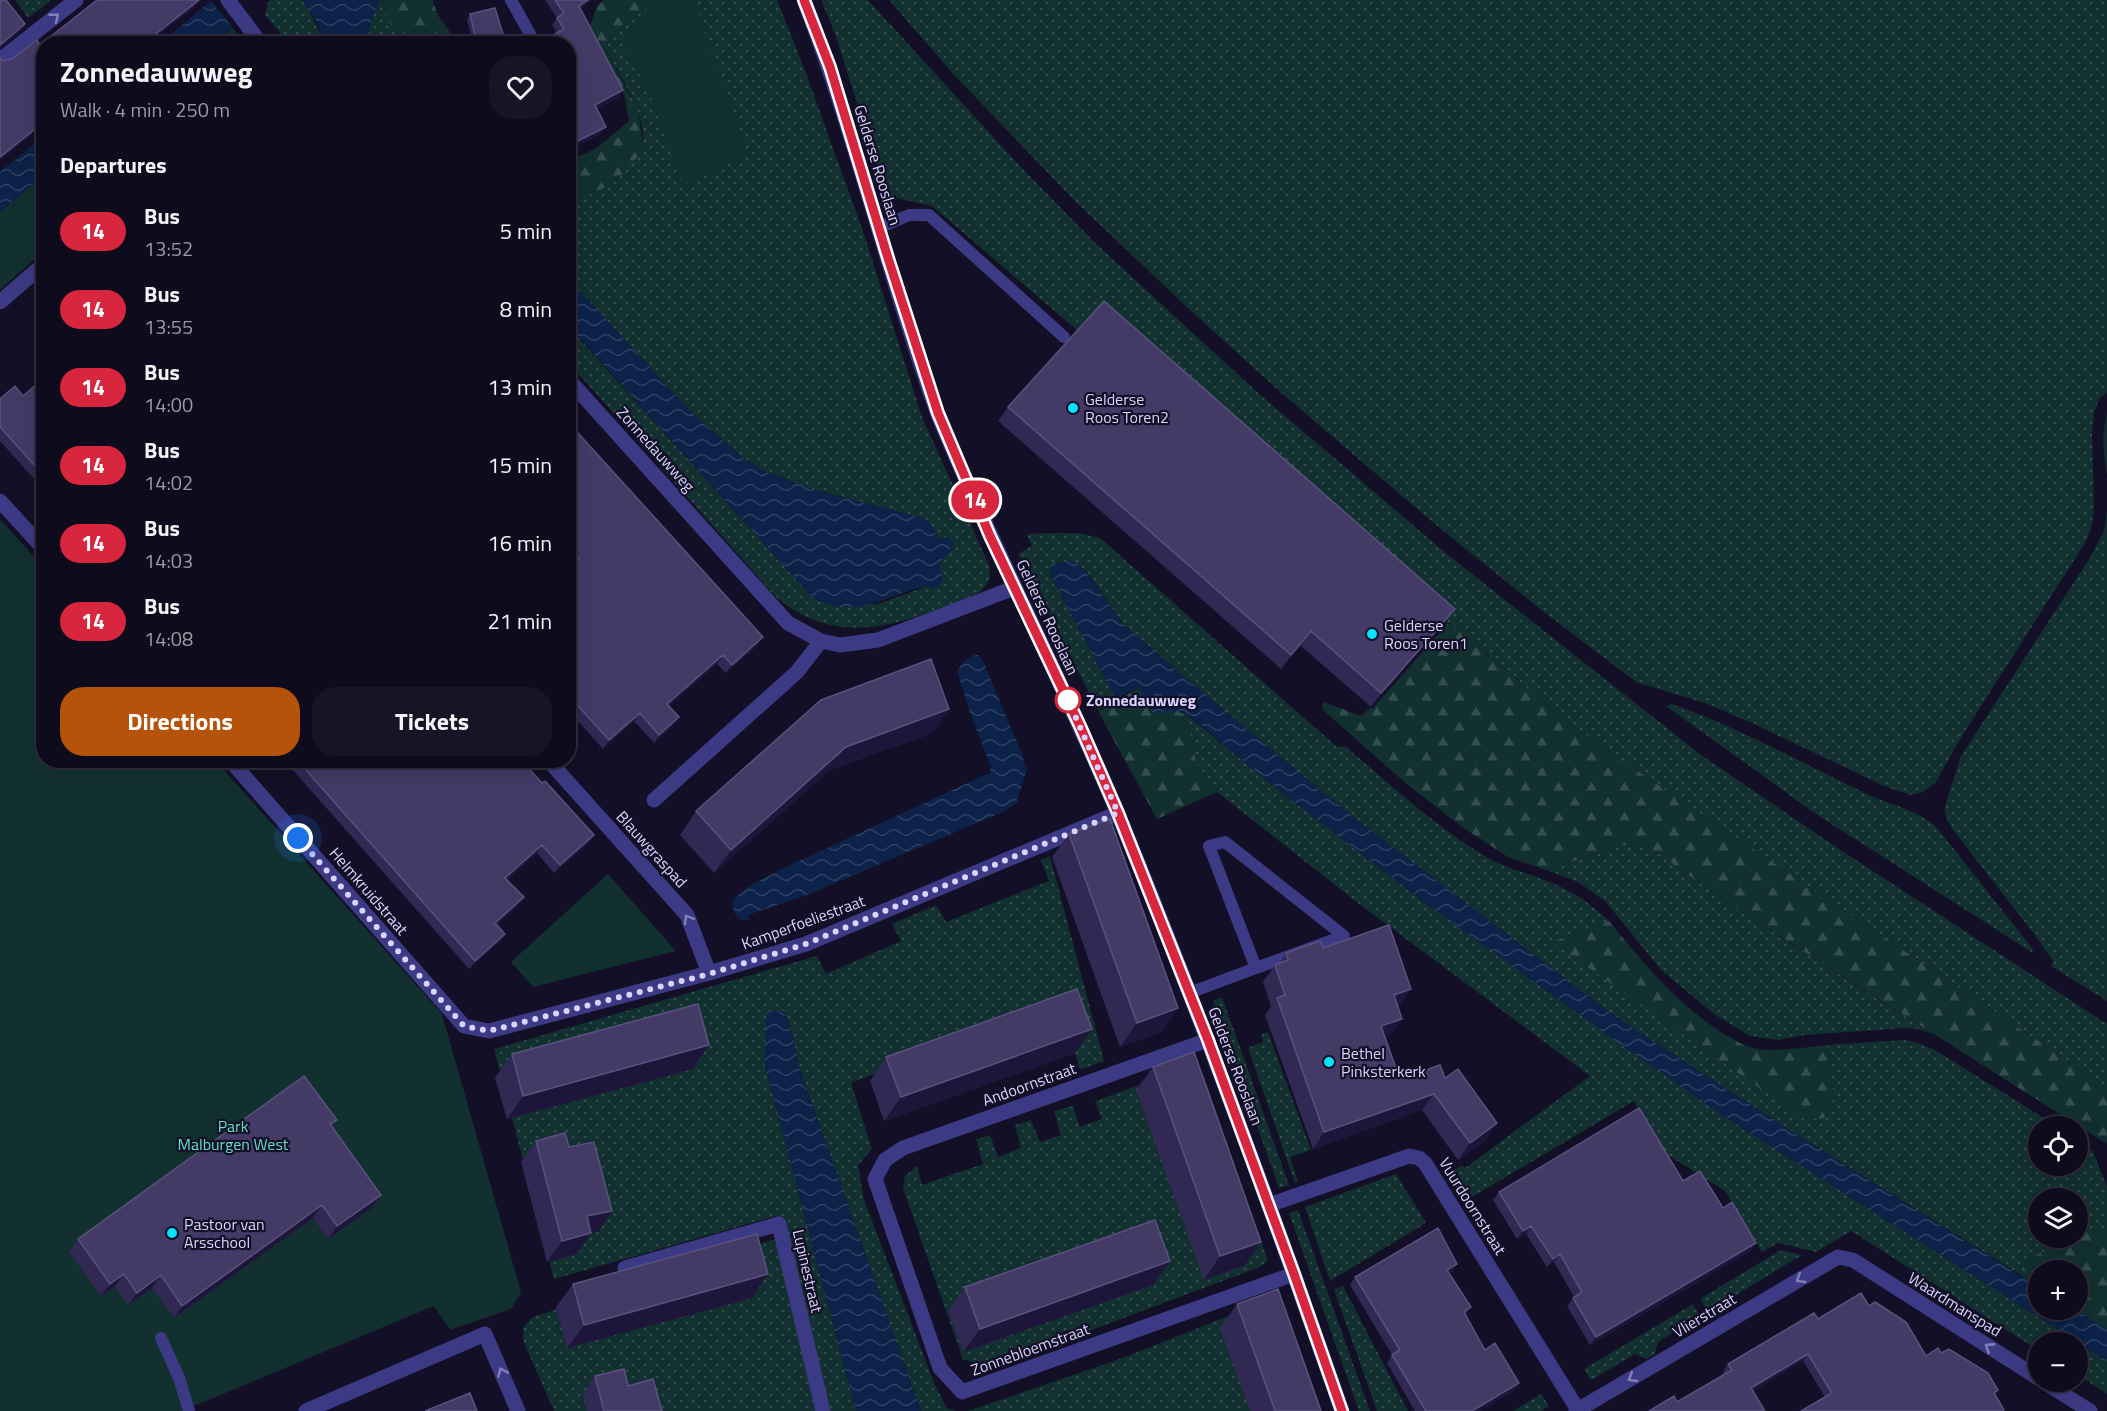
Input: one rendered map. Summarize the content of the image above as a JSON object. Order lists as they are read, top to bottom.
{
  "streets": {
    "street": [
      "Gelderse Rooslaan",
      "Zonnedauwweg",
      "Blauwgraspad",
      "Helmkruidstraat",
      "Kamperfoeliestraat",
      "Andoornstraat",
      "Vuurdoornstraat",
      "Lupinestraat",
      "Waardmanspad",
      "Vlierstraat",
      "Zonnebloemstraat"
    ]
  },
  "crossings": [
    ["Gelderse Rooslaan", "Zonnedauwweg"],
    ["Gelderse Rooslaan", "Kamperfoeliestraat"],
    ["Gelderse Rooslaan", "Andoornstraat"],
    ["Gelderse Rooslaan", "Vuurdoornstraat"],
    ["Gelderse Rooslaan", "Zonnebloemstraat"],
    ["Blauwgraspad", "Kamperfoeliestraat"],
    ["Helmkruidstraat", "Kamperfoeliestraat"],
    ["Andoornstraat", "Zonnebloemstraat"],
    ["Vuurdoornstraat", "Vlierstraat"],
    ["Waardmanspad", "Vlierstraat"]
  ],
  "one_way": ["Blauwgraspad", "Waardmanspad", "Vlierstraat"],
  "parks": ["Park Malburgen West"],
  "places": [
    "Gelderse Roos Toren2",
    "Gelderse Roos Toren1",
    "Zonnedauwweg",
    "Bethel Pinksterkerk",
    "Pastoor van Arsschool"
  ],
  "lines": ["bus line 14"],
  "page": {
    "on_map": "14",
    "heading": [
      ["Zonnedauwweg", "Walk · 4 min · 250 m"],
      "Departures"
    ],
    "list": [
      {
        "mark": "14",
        "name": "Bus",
        "note": "13:52",
        "value": "5 min"
      },
      {
        "mark": "14",
        "name": "Bus",
        "note": "13:55",
        "value": "8 min"
      },
      {
        "mark": "14",
        "name": "Bus",
        "note": "14:00",
        "value": "13 min"
      },
      {
        "mark": "14",
        "name": "Bus",
        "note": "14:02",
        "value": "15 min"
      },
      {
        "mark": "14",
        "name": "Bus",
        "note": "14:03",
        "value": "16 min"
      },
      {
        "mark": "14",
        "name": "Bus",
        "note": "14:08",
        "value": "21 min"
      }
    ],
    "buttons": ["Directions", "Tickets"],
    "map_buttons": ["+", "−"]
  }
}
